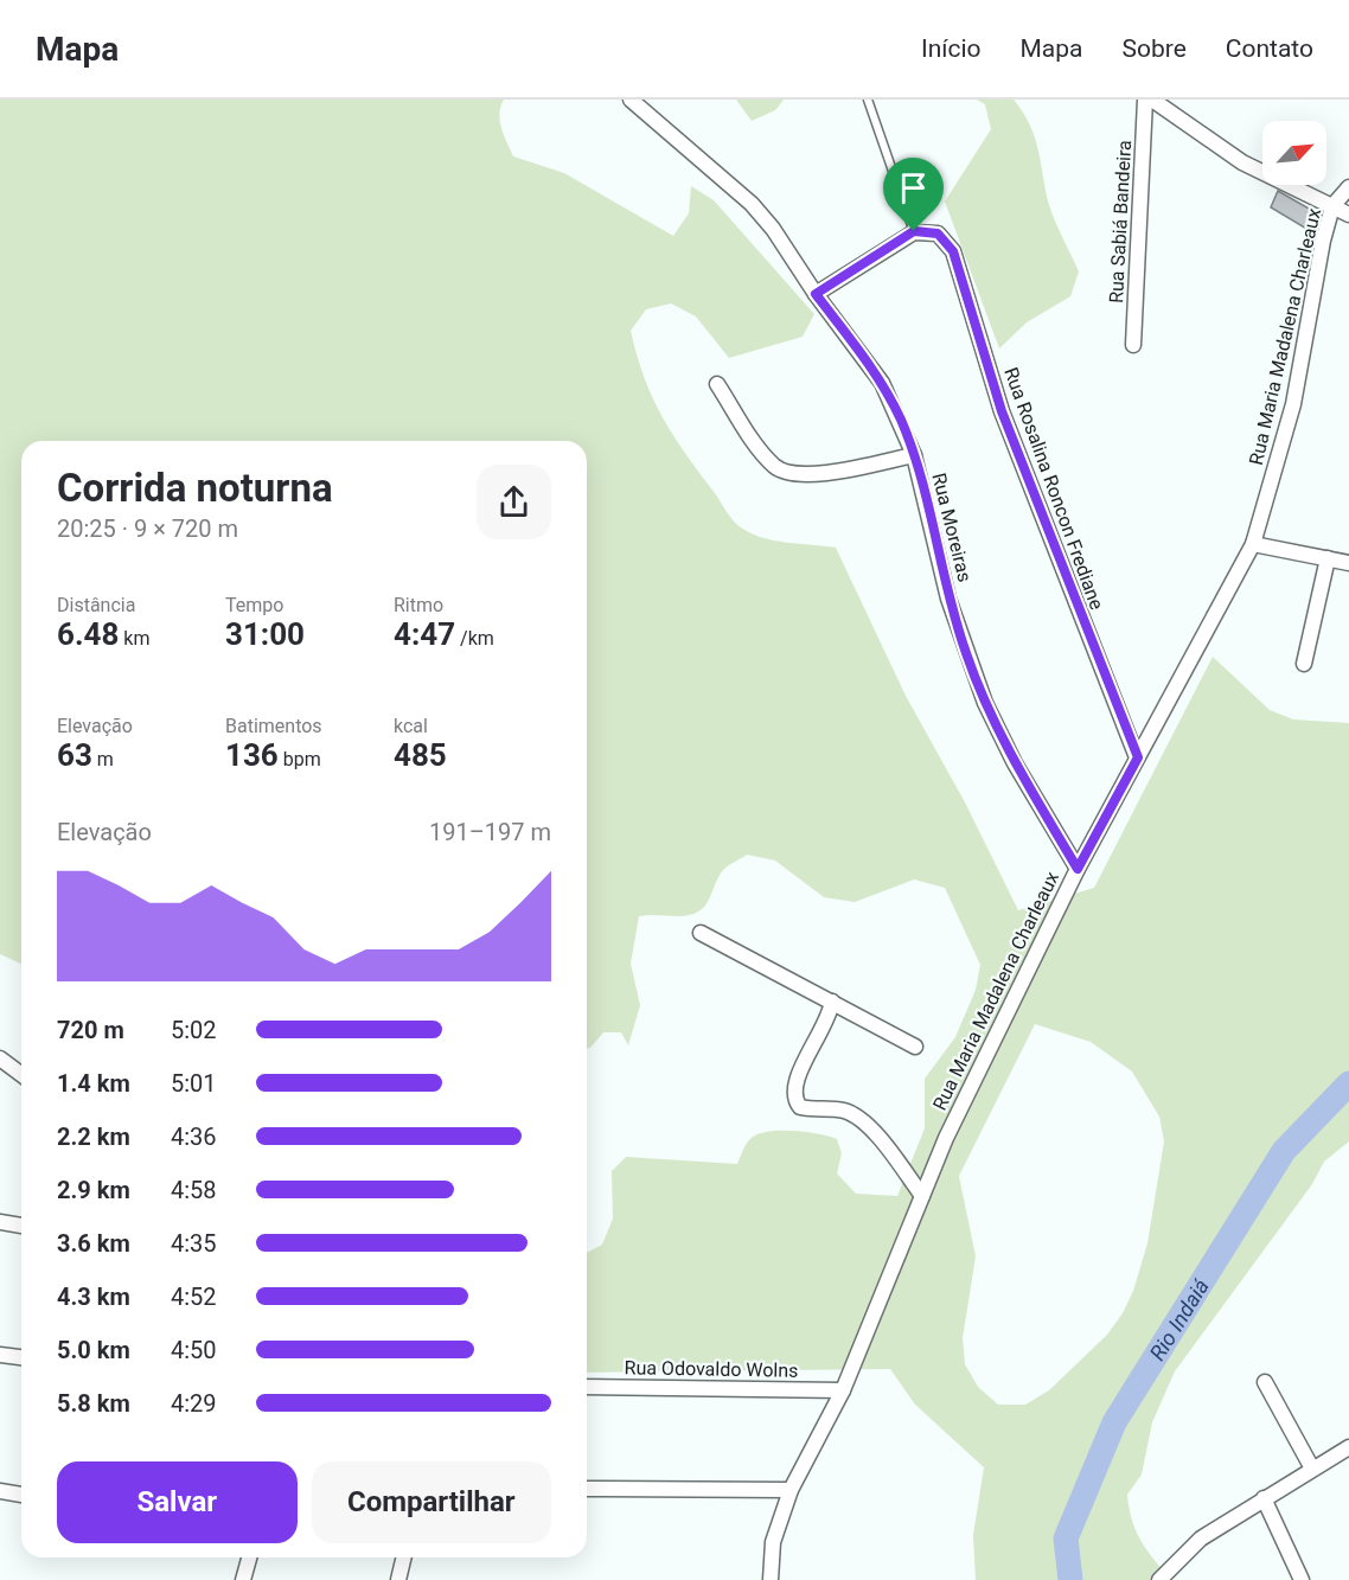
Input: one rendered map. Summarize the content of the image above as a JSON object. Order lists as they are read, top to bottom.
{
  "streets": {
    "street": [
      "Rua Sabiá Bandeira",
      "Rua Maria Madalena Charleaux",
      "Rua Rosalina Roncon Frediane",
      "Rua Moreiras",
      "Rua Odovaldo Wolns"
    ]
  },
  "crossings": [
    ["Rua Maria Madalena Charleaux", "Rua Rosalina Roncon Frediane"],
    ["Rua Maria Madalena Charleaux", "Rua Moreiras"],
    ["Rua Maria Madalena Charleaux", "Rua Odovaldo Wolns"]
  ],
  "water": ["Rio Indaiá"],
  "north": "top right",
  "page": {
    "header": "Mapa",
    "nav": [
      "Início",
      "Mapa",
      "Sobre",
      "Contato"
    ],
    "heading": ["Corrida noturna", "20:25 · 9 × 720 m"],
    "stats": [
      ["Distância", "6.48 km"],
      ["Tempo", "31:00"],
      ["Ritmo", "4:47 /km"],
      ["Elevação", "63 m"],
      ["Batimentos", "136 bpm"],
      ["kcal", "485"]
    ],
    "chart": ["Elevação", "191–197 m"],
    "list": [
      {
        "name": "720 m",
        "note": "5:02"
      },
      {
        "name": "1.4 km",
        "note": "5:01"
      },
      {
        "name": "2.2 km",
        "note": "4:36"
      },
      {
        "name": "2.9 km",
        "note": "4:58"
      },
      {
        "name": "3.6 km",
        "note": "4:35"
      },
      {
        "name": "4.3 km",
        "note": "4:52"
      },
      {
        "name": "5.0 km",
        "note": "4:50"
      },
      {
        "name": "5.8 km",
        "note": "4:29"
      }
    ],
    "buttons": ["Salvar", "Compartilhar"]
  }
}
